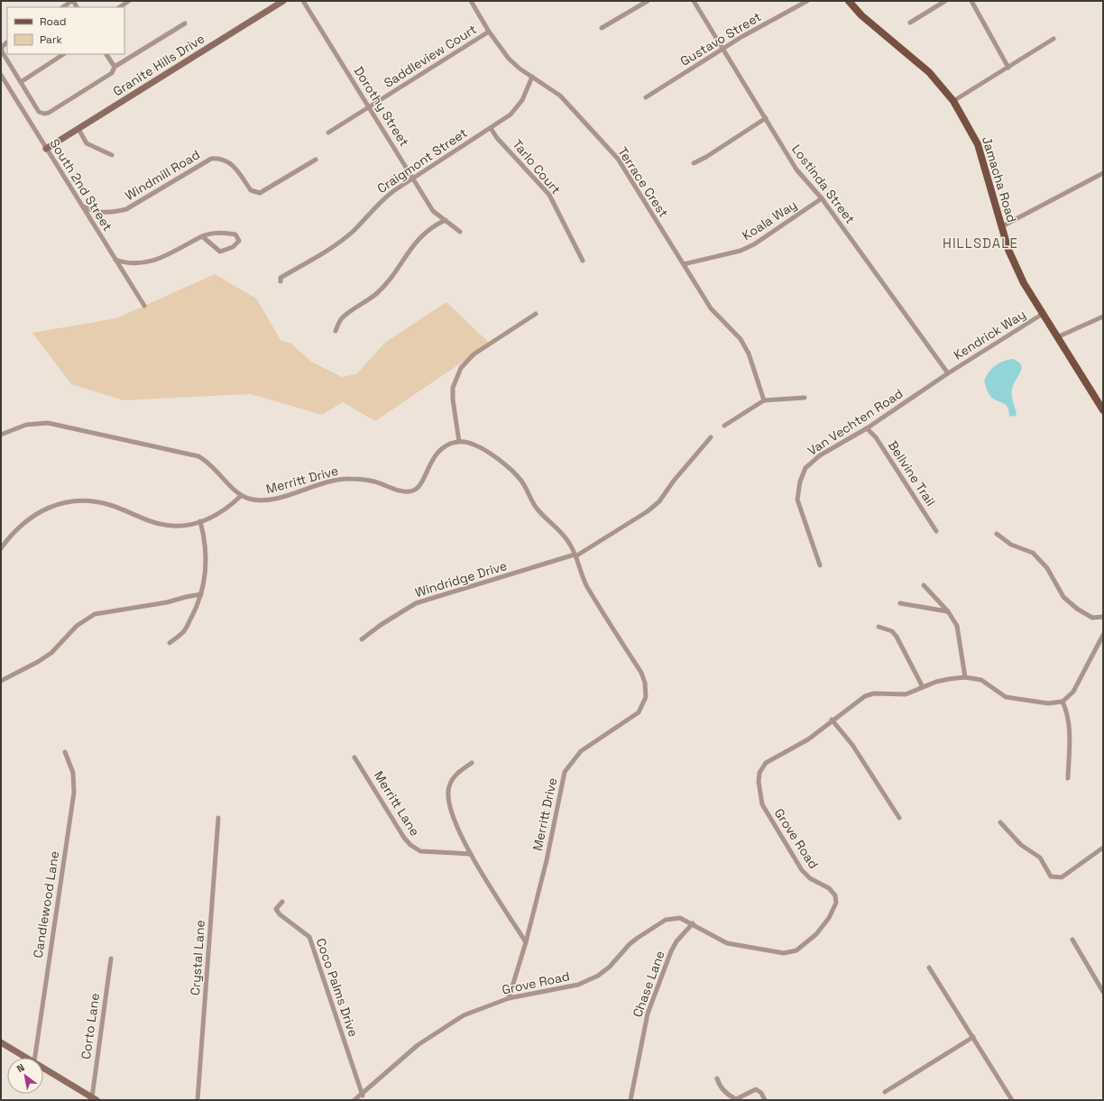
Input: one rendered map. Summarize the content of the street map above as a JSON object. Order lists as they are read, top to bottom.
{
  "streets": {
    "main road": ["Jamacha Road"],
    "street": [
      "Gustavo Street",
      "Saddleview Court",
      "Granite Hills Drive",
      "Dorothy Street",
      "Craigmont Street",
      "Tarlo Court",
      "Windmill Road",
      "Terrace Crest",
      "Lostinda Street",
      "South 2nd Street",
      "Koala Way",
      "Kendrick Way",
      "Van Vechten Road",
      "Bellvine Trail",
      "Merritt Drive",
      "Windridge Drive",
      "Merritt Lane",
      "Grove Road",
      "Candlewood Lane",
      "Crystal Lane",
      "Chase Lane",
      "Coco Palms Drive",
      "Corto Lane"
    ]
  },
  "crossings": [
    ["Gustavo Street", "Lostinda Street"],
    ["Saddleview Court", "Dorothy Street"],
    ["Saddleview Court", "Terrace Crest"],
    ["Granite Hills Drive", "South 2nd Street"],
    ["Dorothy Street", "Craigmont Street"],
    ["Craigmont Street", "Tarlo Court"],
    ["Craigmont Street", "Terrace Crest"],
    ["Windmill Road", "South 2nd Street"],
    ["Jamacha Road", "Kendrick Way"],
    ["Terrace Crest", "Koala Way"],
    ["Lostinda Street", "Koala Way"],
    ["Lostinda Street", "Kendrick Way"],
    ["Lostinda Street", "Van Vechten Road"],
    ["Kendrick Way", "Van Vechten Road"],
    ["Van Vechten Road", "Bellvine Trail"],
    ["Merritt Drive", "Windridge Drive"],
    ["Merritt Drive", "Grove Road"],
    ["Grove Road", "Chase Lane"],
    ["Grove Road", "Coco Palms Drive"]
  ],
  "districts": ["HILLSDALE"],
  "legend": ["Road", "Park"],
  "north": "top left"
}
